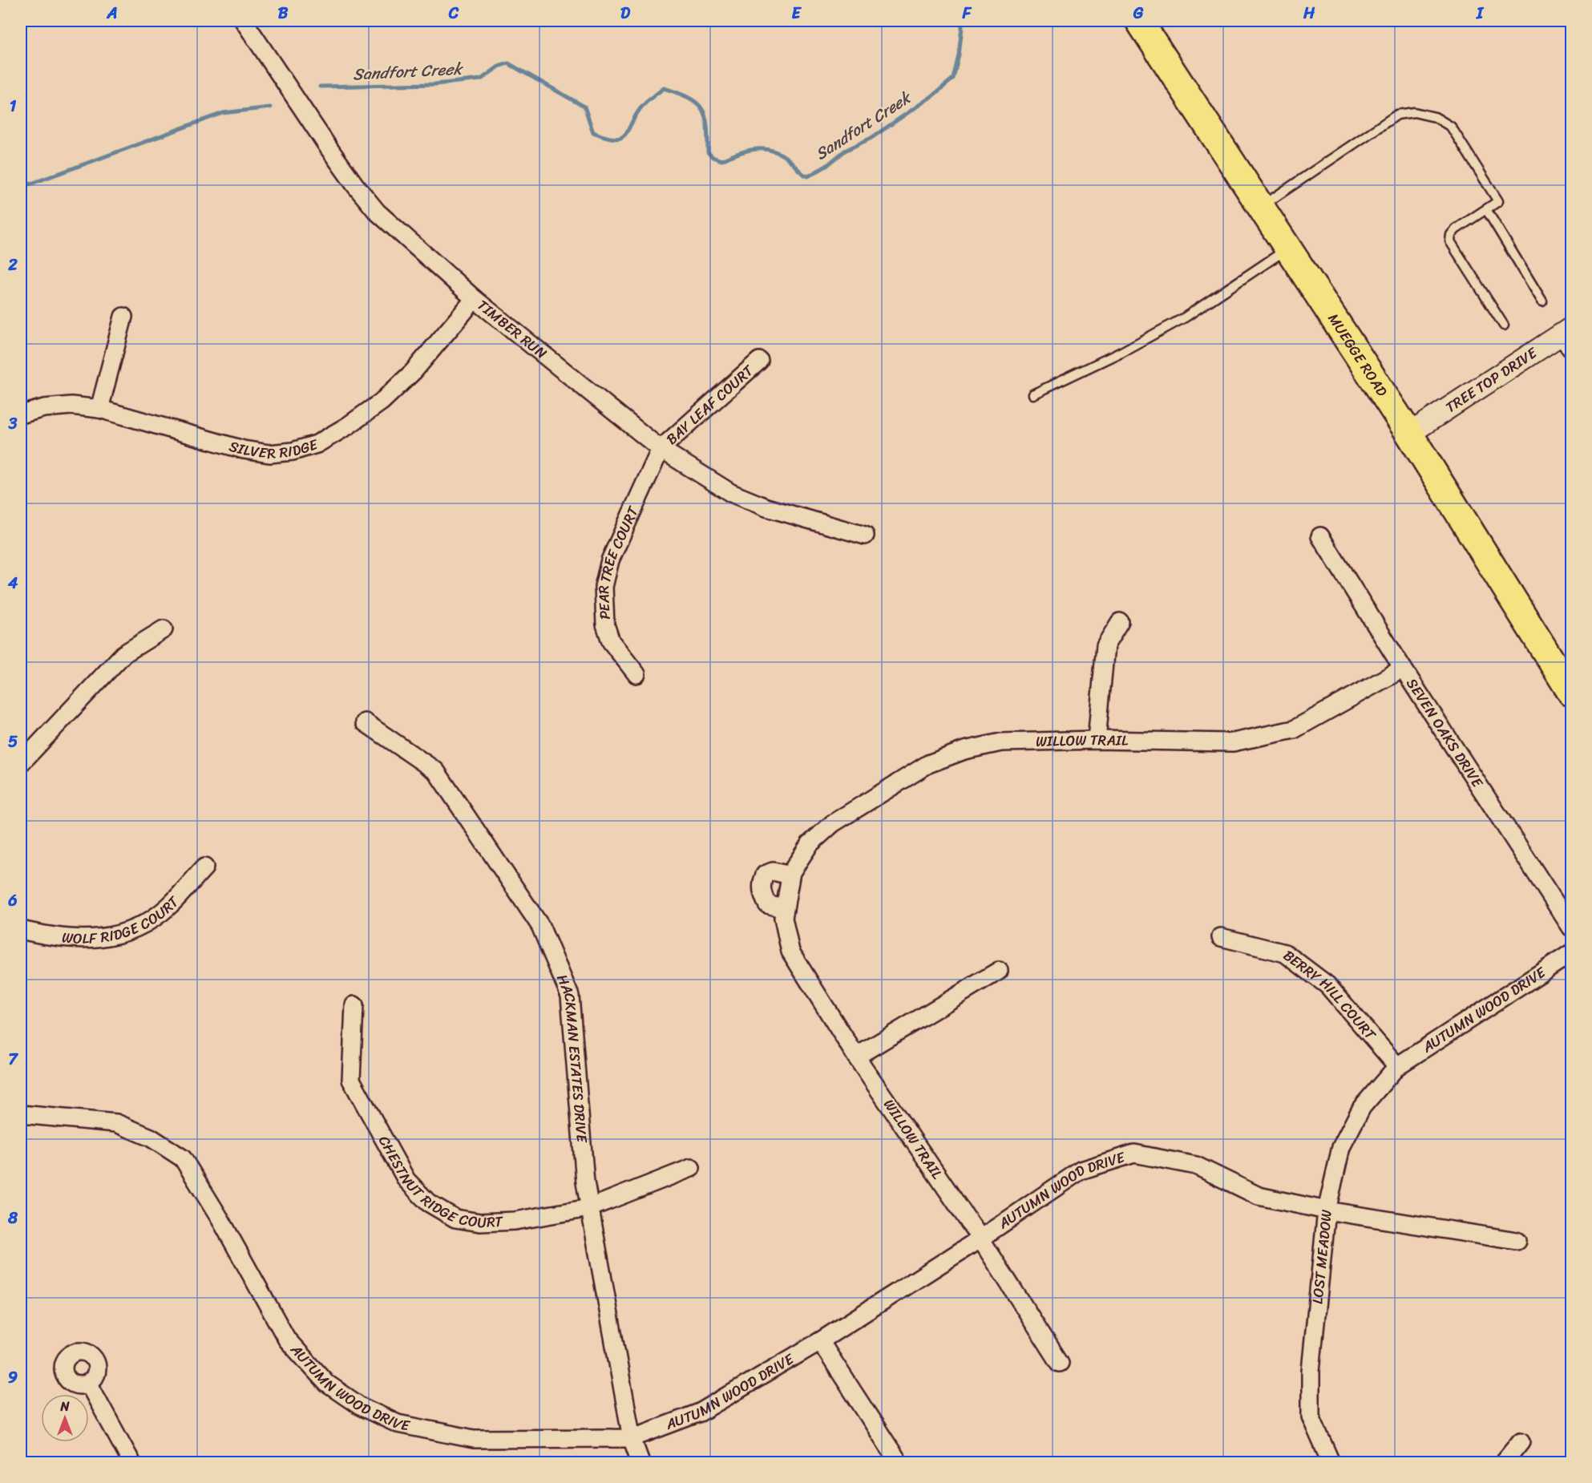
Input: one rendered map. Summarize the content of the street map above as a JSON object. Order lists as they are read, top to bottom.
{
  "streets": {
    "main road": ["MUEGGE ROAD"],
    "street": [
      "TIMBER RUN",
      "TREE TOP DRIVE",
      "BAY LEAF COURT",
      "SILVER RIDGE",
      "PEAR TREE COURT",
      "SEVEN OAKS DRIVE",
      "WILLOW TRAIL",
      "WOLF RIDGE COURT",
      "BERRY HILL COURT",
      "AUTUMN WOOD DRIVE",
      "HACKMAN ESTATES DRIVE",
      "CHESTNUT RIDGE COURT",
      "LOST MEADOW"
    ]
  },
  "crossings": [
    ["TIMBER RUN", "BAY LEAF COURT"],
    ["TIMBER RUN", "SILVER RIDGE"],
    ["TIMBER RUN", "PEAR TREE COURT"],
    ["MUEGGE ROAD", "TREE TOP DRIVE"],
    ["BAY LEAF COURT", "PEAR TREE COURT"],
    ["SEVEN OAKS DRIVE", "WILLOW TRAIL"],
    ["WILLOW TRAIL", "AUTUMN WOOD DRIVE"],
    ["BERRY HILL COURT", "AUTUMN WOOD DRIVE"],
    ["BERRY HILL COURT", "LOST MEADOW"],
    ["AUTUMN WOOD DRIVE", "HACKMAN ESTATES DRIVE"],
    ["AUTUMN WOOD DRIVE", "LOST MEADOW"],
    ["HACKMAN ESTATES DRIVE", "CHESTNUT RIDGE COURT"]
  ],
  "water": ["Sandfort Creek"],
  "north": "top",
  "grid": {
    "columns": [
      "A",
      "B",
      "C",
      "D",
      "E",
      "F",
      "G",
      "H",
      "I"
    ],
    "rows": [
      "1",
      "2",
      "3",
      "4",
      "5",
      "6",
      "7",
      "8",
      "9"
    ]
  }
}
